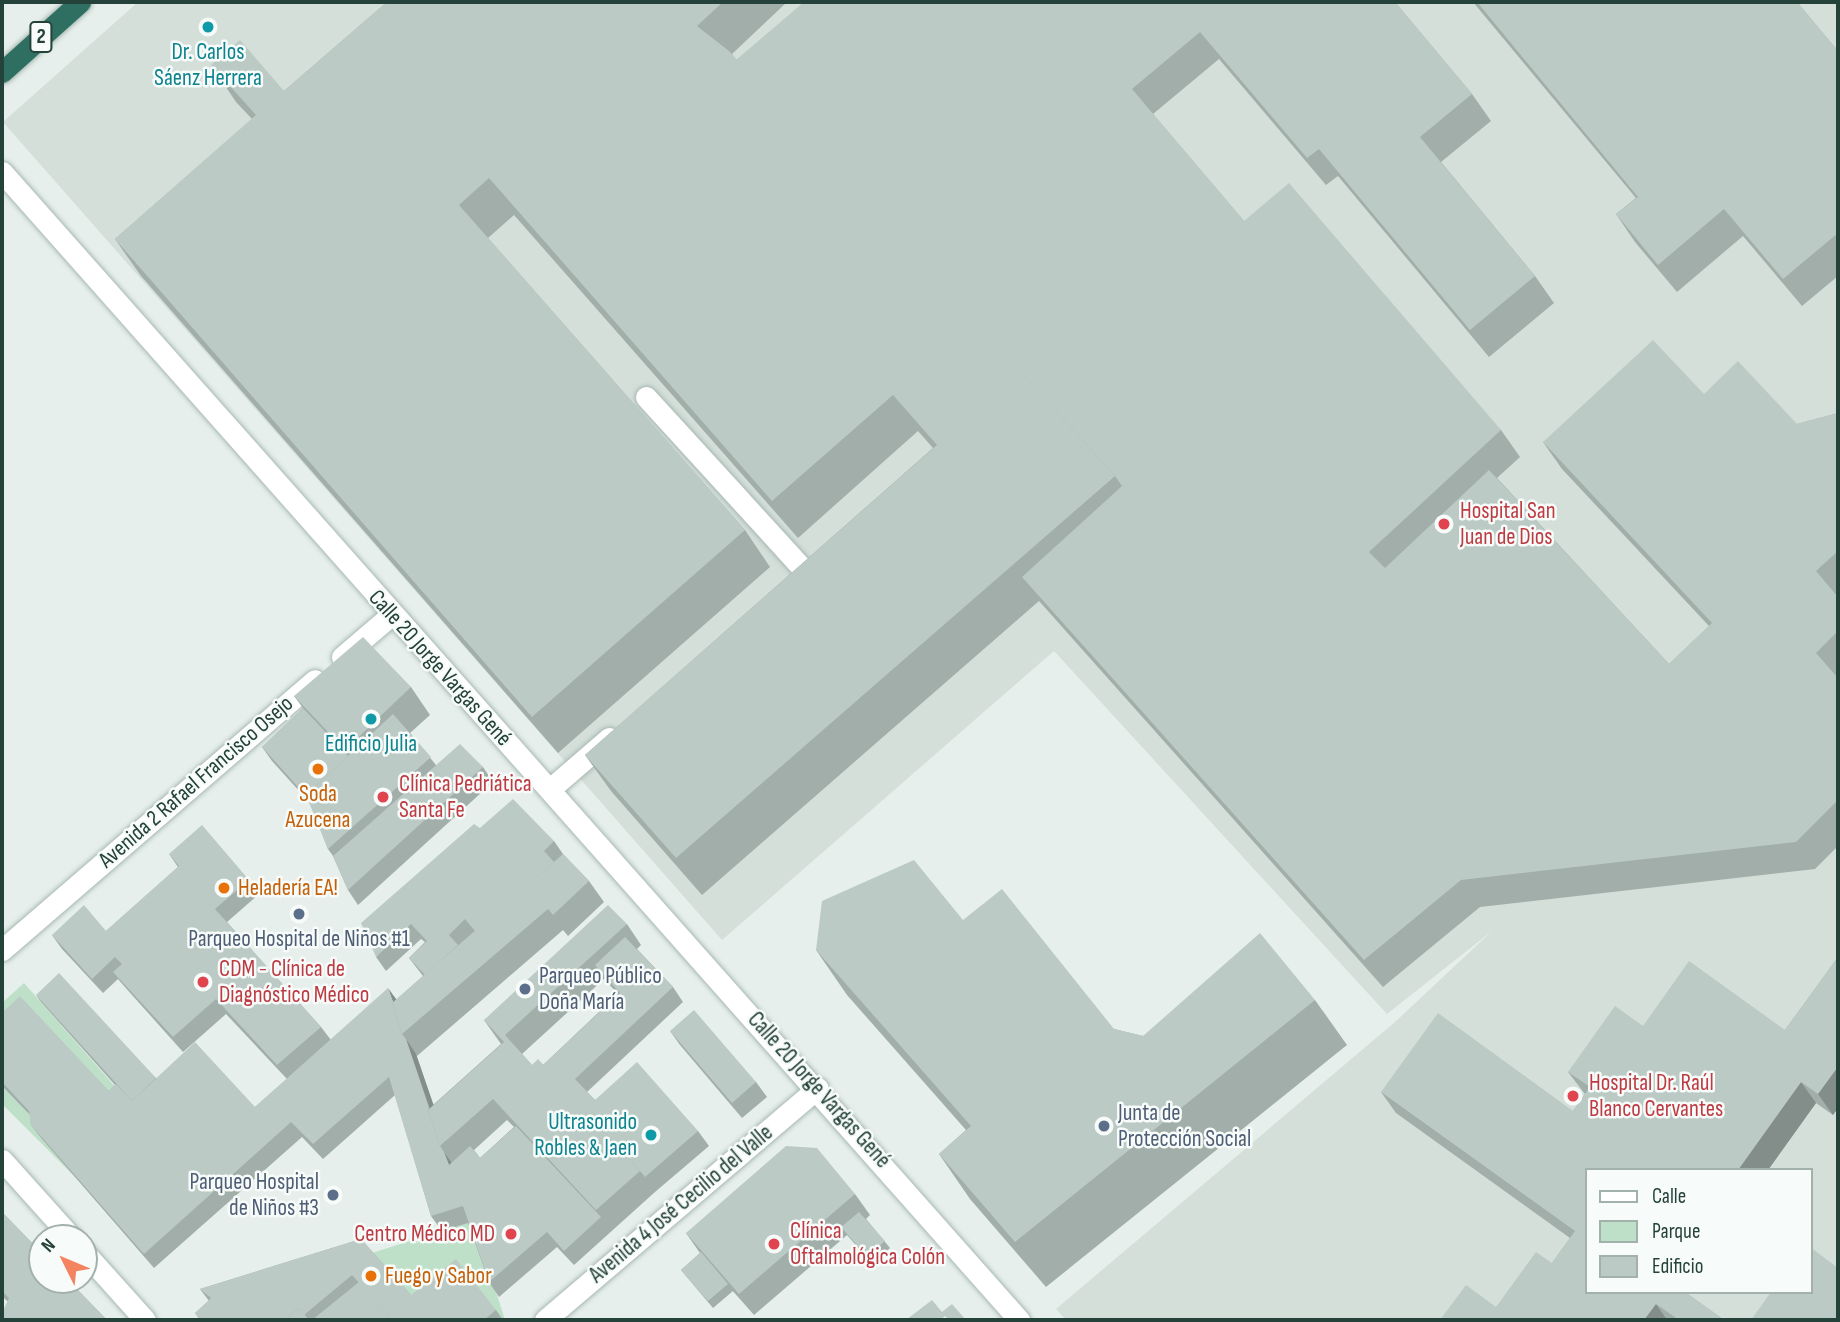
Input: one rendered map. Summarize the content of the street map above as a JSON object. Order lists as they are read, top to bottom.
{
  "streets": {
    "highway": ["2"],
    "street": ["Calle 20 Jorge Vargas Gené", "Avenida 2 Rafael Francisco Osejo", "Avenida 4 José Cecilio del Valle"]
  },
  "crossings": [
    ["Calle 20 Jorge Vargas Gené", "Avenida 2 Rafael Francisco Osejo"],
    ["Calle 20 Jorge Vargas Gené", "Avenida 4 José Cecilio del Valle"]
  ],
  "places": [
    "Dr. Carlos Sáenz Herrera",
    "Hospital San Juan de Dios",
    "Edificio Julia",
    "Soda Azucena",
    "Clínica Pedriática Santa Fe",
    "Heladería EA!",
    "Parqueo Hospital de Niños #1",
    "CDM - Clínica de Diagnóstico Médico",
    "Parqueo Público Doña María",
    "Hospital Dr. Raúl Blanco Cervantes",
    "Junta de Protección Social",
    "Ultrasonido Robles & Jaen",
    "Parqueo Hospital de Niños #3",
    "Centro Médico MD",
    "Clínica Oftalmológica Colón",
    "Fuego y Sabor"
  ],
  "legend": ["Calle", "Parque", "Edificio"],
  "north": "top left"
}
